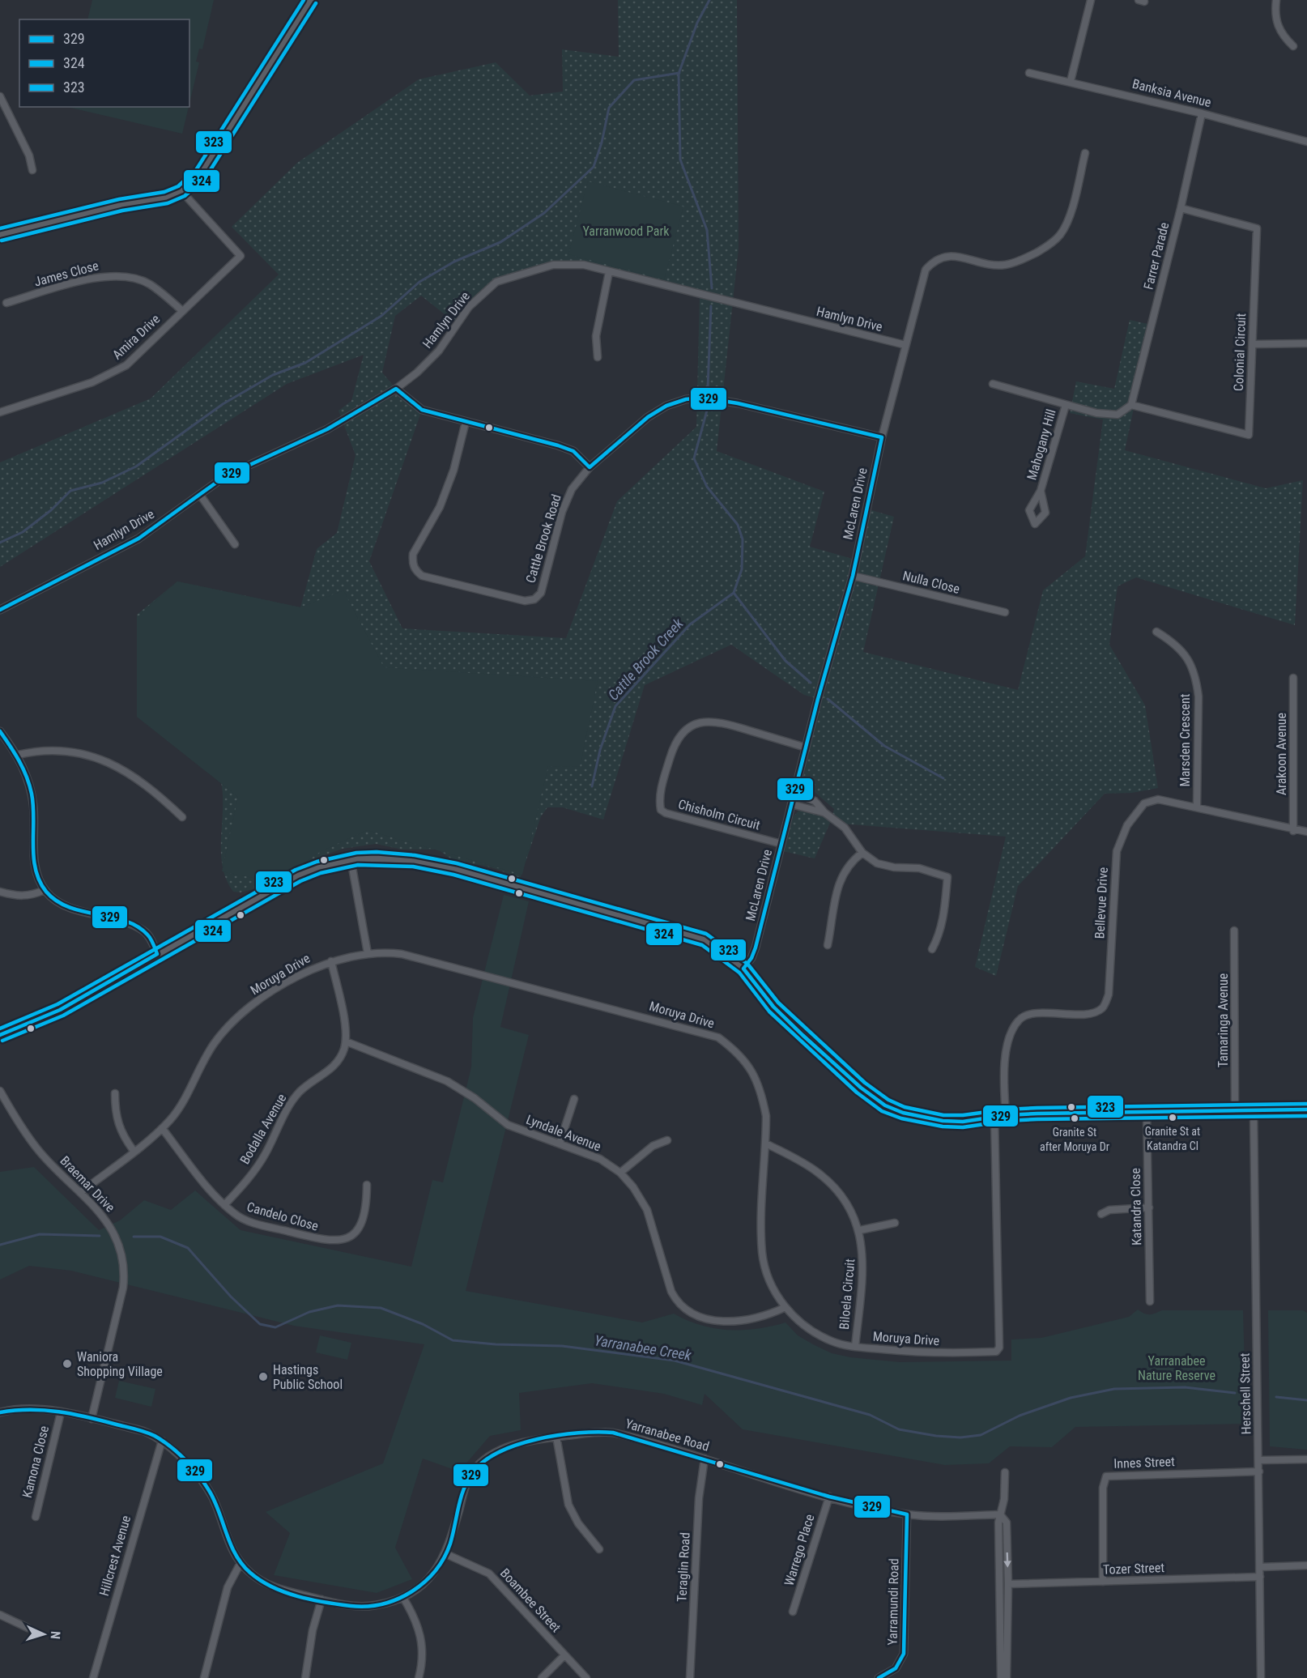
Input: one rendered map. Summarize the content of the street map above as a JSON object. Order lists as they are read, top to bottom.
{
  "streets": {
    "street": [
      "Banksia Avenue",
      "Farrer Parade",
      "James Close",
      "Hamlyn Drive",
      "Amira Drive",
      "Colonial Circuit",
      "Mahogany Hill",
      "McLaren Drive",
      "Cattle Brook Road",
      "Nulla Close",
      "Marsden Crescent",
      "Arakoon Avenue",
      "Chisholm Circuit",
      "Bellevue Drive",
      "Moruya Drive",
      "Tamaringa Avenue",
      "Bodalla Avenue",
      "Lyndale Avenue",
      "Braemar Drive",
      "Katandra Close",
      "Candelo Close",
      "Biloela Circuit",
      "Herschell Street",
      "Yarranabee Road",
      "Kamona Close",
      "Innes Street",
      "Warrego Place",
      "Hillcrest Avenue",
      "Teraglin Road",
      "Tozer Street",
      "Boambee Street",
      "Yarramundi Road"
    ]
  },
  "crossings": [
    ["Banksia Avenue", "Farrer Parade"],
    ["Farrer Parade", "Colonial Circuit"],
    ["Farrer Parade", "Mahogany Hill"],
    ["James Close", "Amira Drive"],
    ["Hamlyn Drive", "McLaren Drive"],
    ["Colonial Circuit", "Mahogany Hill"],
    ["McLaren Drive", "Cattle Brook Road"],
    ["McLaren Drive", "Nulla Close"],
    ["McLaren Drive", "Chisholm Circuit"],
    ["Marsden Crescent", "Bellevue Drive"],
    ["Arakoon Avenue", "Bellevue Drive"],
    ["Moruya Drive", "Bodalla Avenue"],
    ["Moruya Drive", "Lyndale Avenue"],
    ["Moruya Drive", "Braemar Drive"],
    ["Moruya Drive", "Candelo Close"],
    ["Moruya Drive", "Biloela Circuit"],
    ["Bodalla Avenue", "Lyndale Avenue"],
    ["Bodalla Avenue", "Candelo Close"],
    ["Braemar Drive", "Yarranabee Road"],
    ["Herschell Street", "Innes Street"],
    ["Herschell Street", "Tozer Street"],
    ["Yarranabee Road", "Kamona Close"],
    ["Yarranabee Road", "Warrego Place"],
    ["Yarranabee Road", "Hillcrest Avenue"],
    ["Yarranabee Road", "Teraglin Road"],
    ["Yarranabee Road", "Boambee Street"],
    ["Yarranabee Road", "Yarramundi Road"],
    ["Innes Street", "Tozer Street"]
  ],
  "water": ["Cattle Brook Creek", "Yarranabee Creek"],
  "parks": ["Yarranwood Park", "Yarranabee Nature Reserve"],
  "places": [
    "Granite St at Katandra Cl",
    "Granite St after Moruya Dr",
    "Waniora Shopping Village",
    "Hastings Public School"
  ],
  "lines": ["transit line 323", "transit line 324", "transit line 329"],
  "legend": ["329", "324", "323"],
  "north": "right"
}
